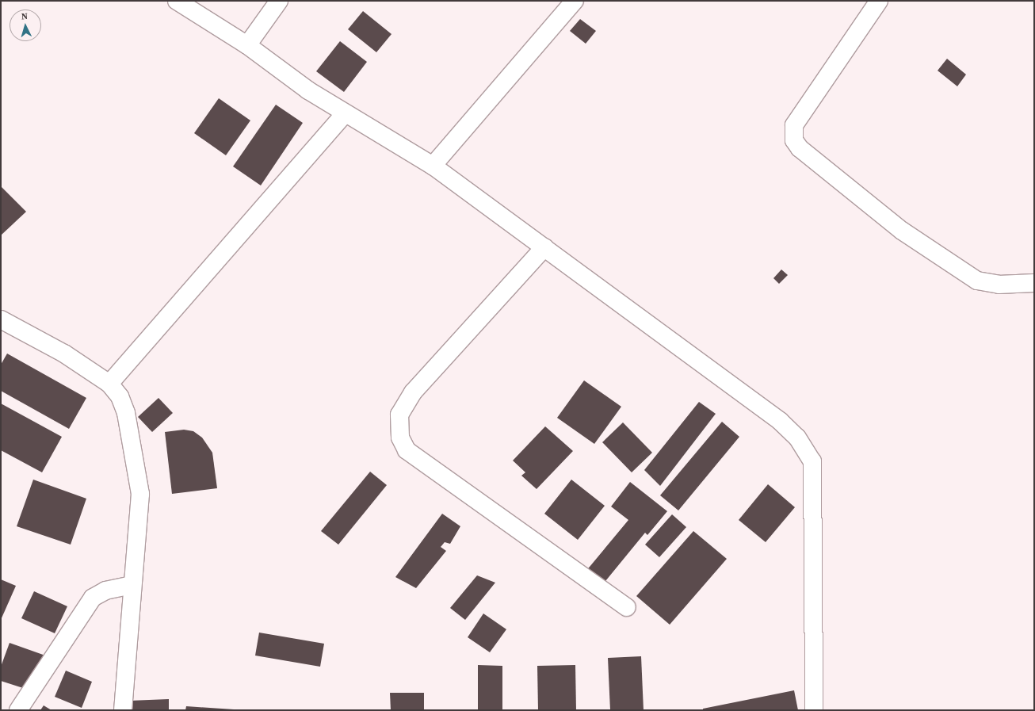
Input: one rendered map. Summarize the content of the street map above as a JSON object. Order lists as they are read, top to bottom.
{
  "north": "top"
}
